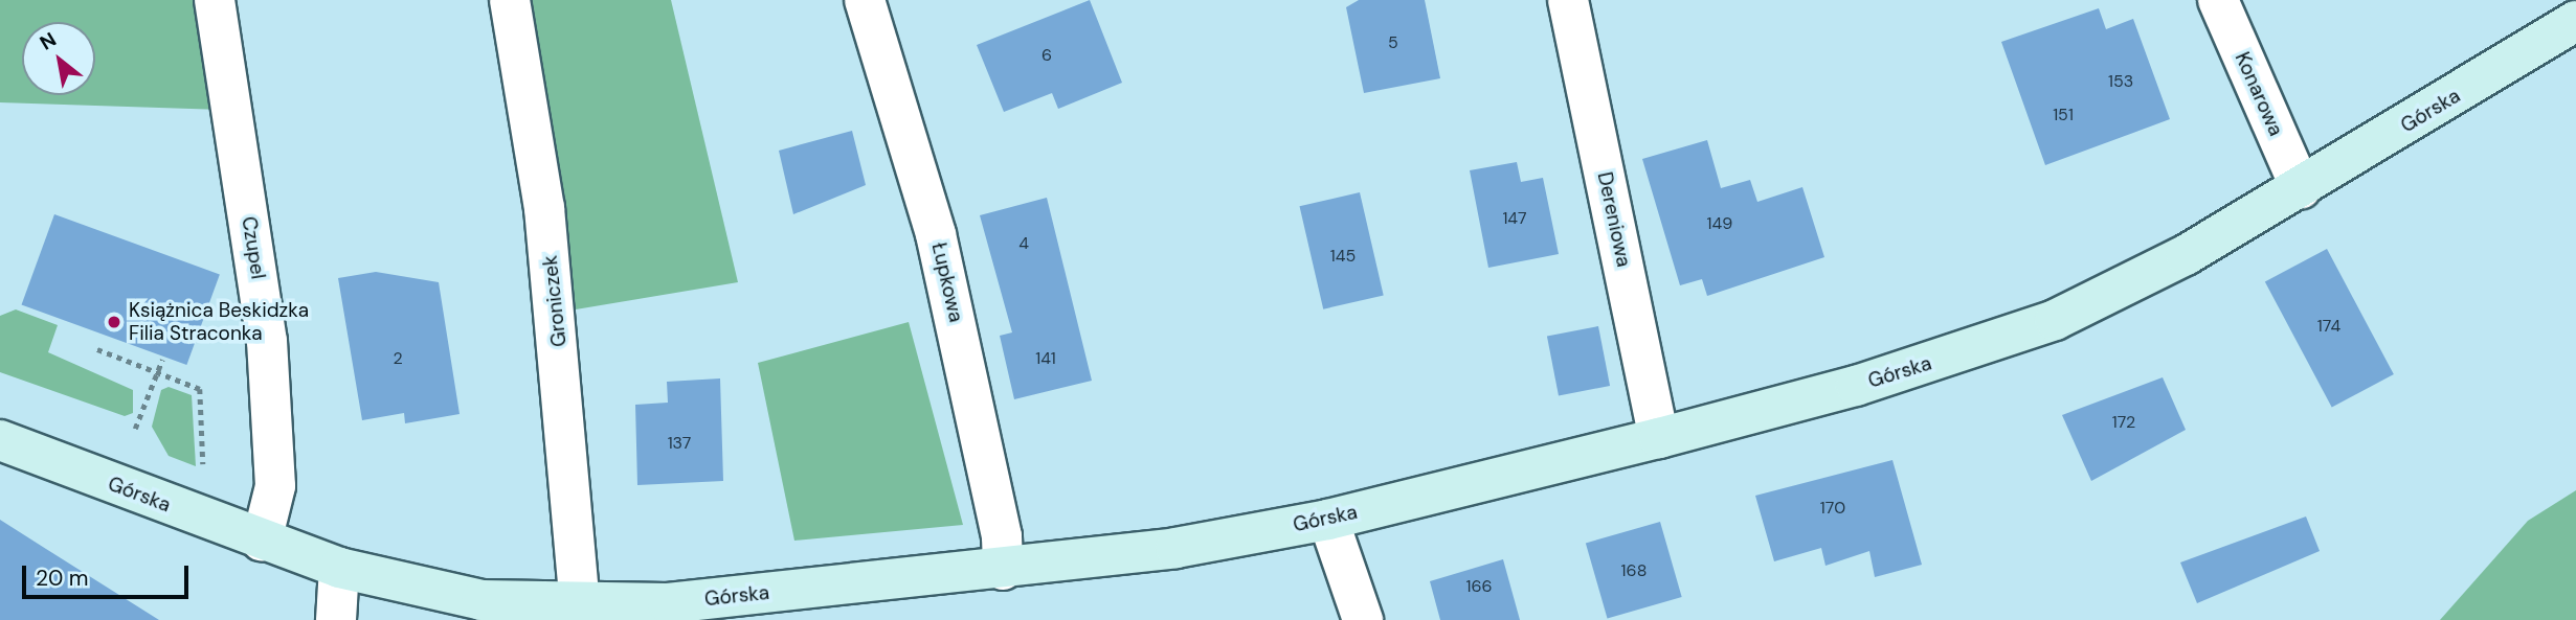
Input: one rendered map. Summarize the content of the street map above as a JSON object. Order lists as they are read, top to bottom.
{
  "streets": {
    "street": [
      "Konarowa",
      "Górska",
      "Dereniowa",
      "Czupel",
      "Łupkowa",
      "Groniczek"
    ]
  },
  "crossings": [
    ["Konarowa", "Górska"],
    ["Górska", "Dereniowa"],
    ["Górska", "Czupel"],
    ["Górska", "Łupkowa"],
    ["Górska", "Groniczek"]
  ],
  "places": ["Książnica Beskidzka Filia Straconka"],
  "house_numbers": [
    "5",
    "6",
    "153",
    "151",
    "147",
    "149",
    "4",
    "145",
    "174",
    "2",
    "141",
    "172",
    "137",
    "170",
    "168",
    "166"
  ],
  "scale_bar": "20 m",
  "north": "top left"
}
